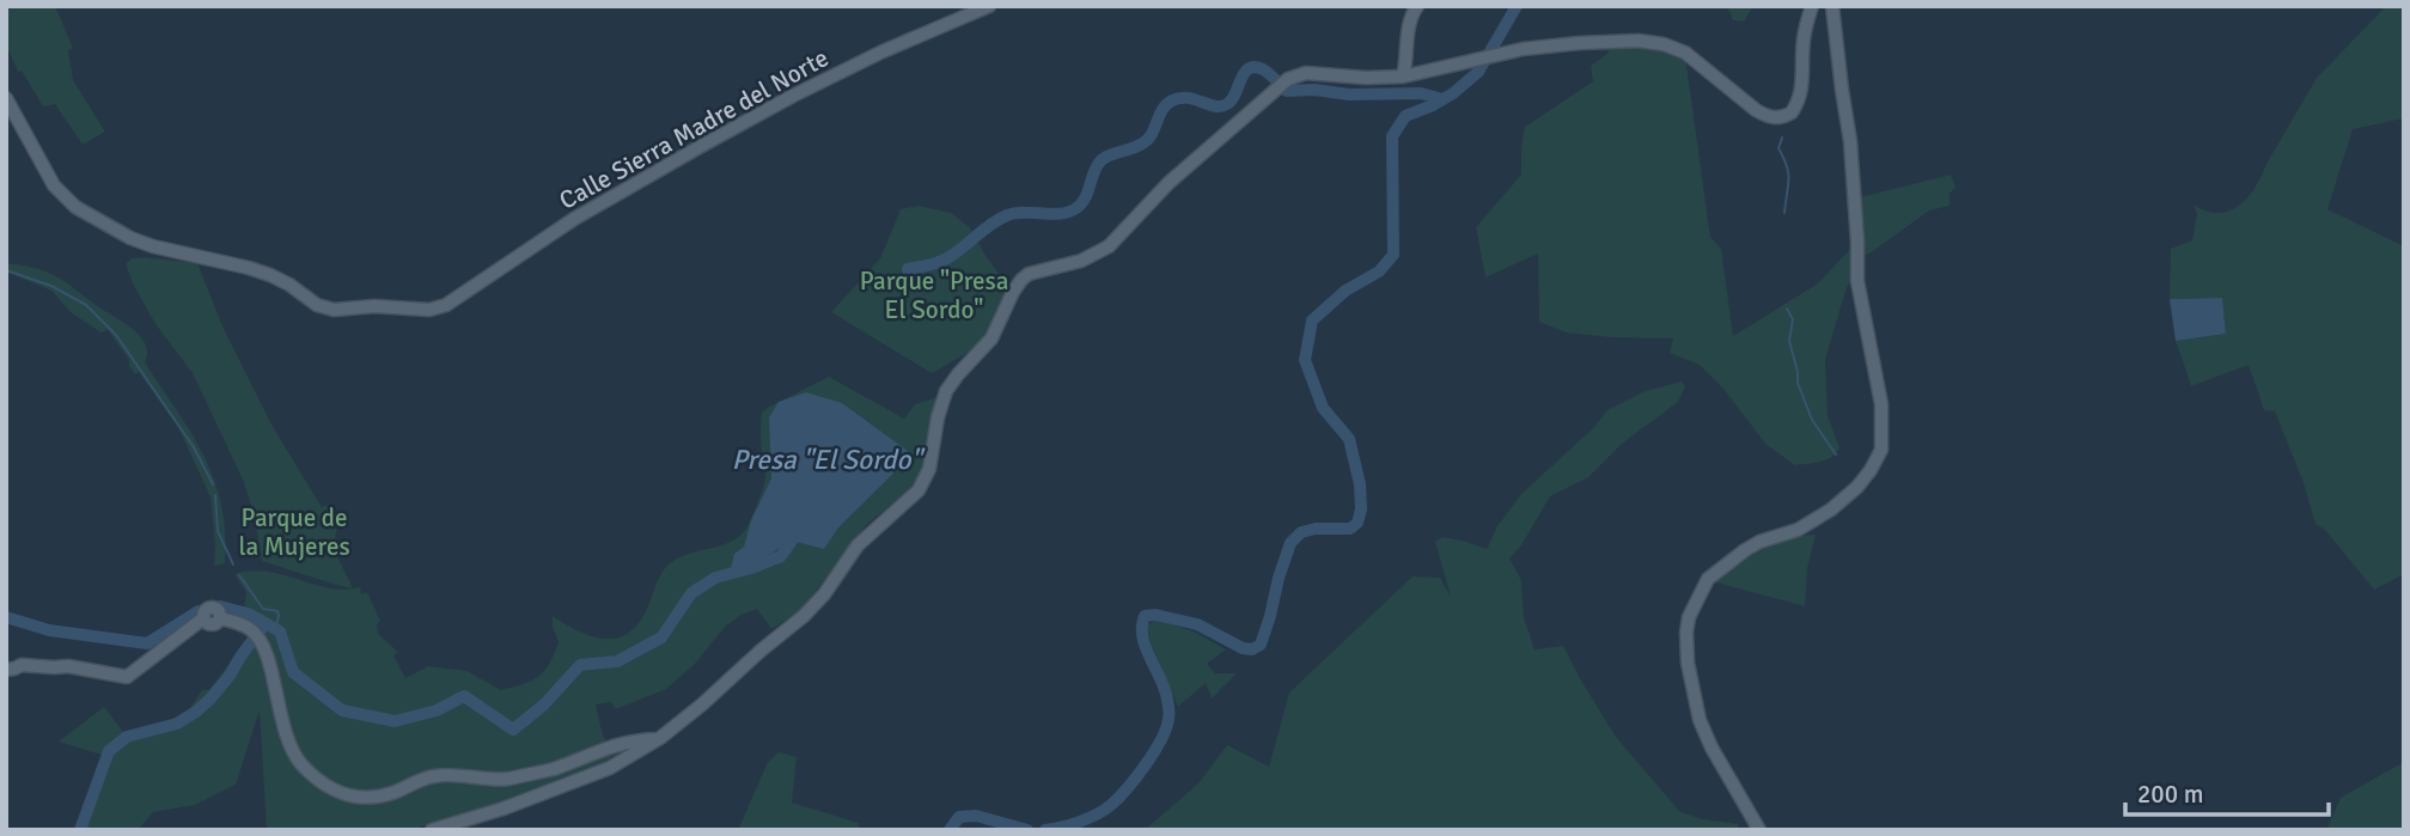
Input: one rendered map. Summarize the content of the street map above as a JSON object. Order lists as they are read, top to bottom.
{
  "streets": {
    "main road": ["Calle Sierra Madre del Norte"]
  },
  "water": ["Presa \"El Sordo\""],
  "parks": ["Parque \"Presa El Sordo\"", "Parque de la Mujeres"],
  "scale_bar": "200 m"
}
